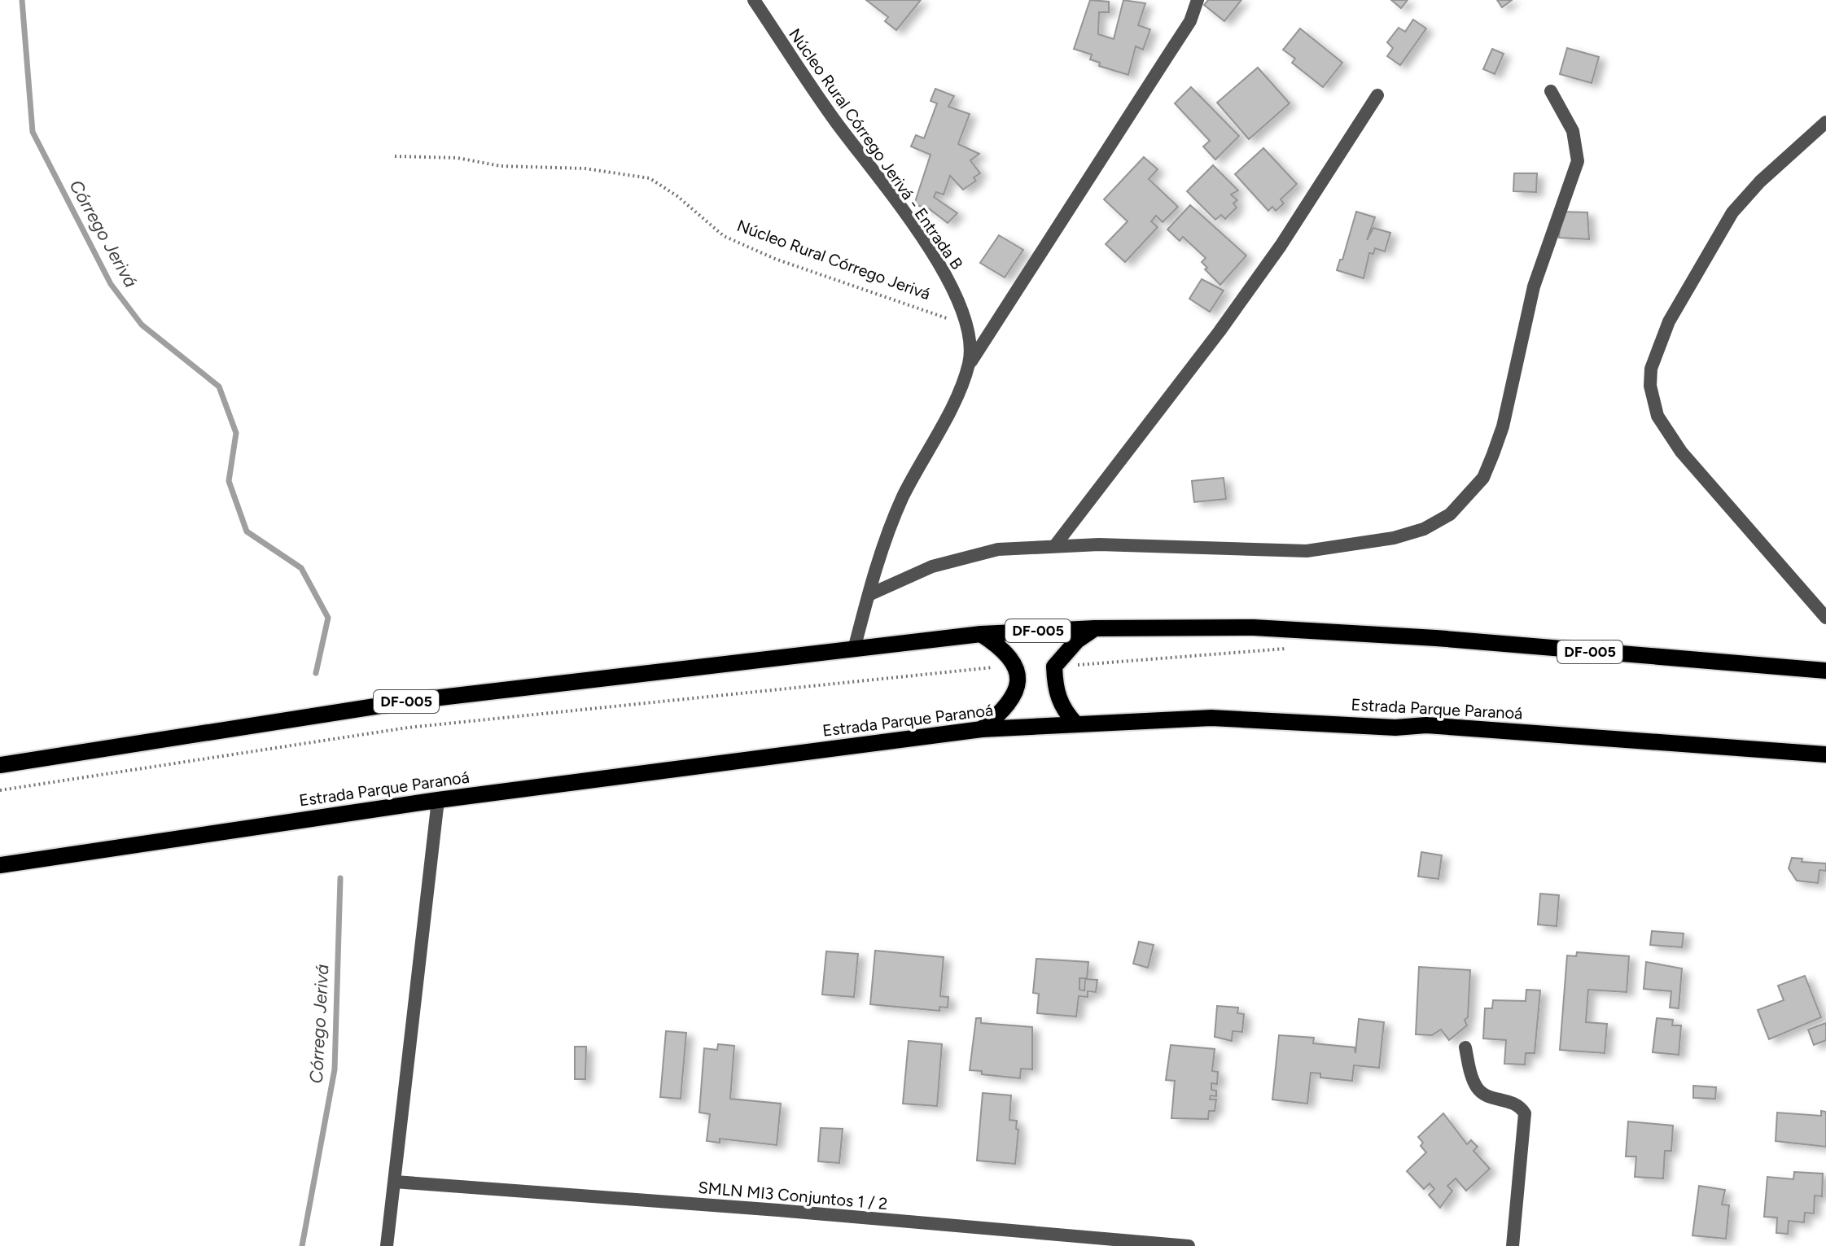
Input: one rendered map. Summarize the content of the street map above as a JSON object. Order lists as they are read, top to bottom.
{
  "streets": {
    "main road": ["DF-005", "Estrada Parque Paranoá"],
    "street": ["Núcleo Rural Córrego Jerivá - Entrada B", "SMLN MI3 Conjuntos 1 / 2"],
    "path": ["Núcleo Rural Córrego Jerivá"]
  },
  "crossings": [
    ["Núcleo Rural Córrego Jerivá - Entrada B", "Núcleo Rural Córrego Jerivá"],
    ["Núcleo Rural Córrego Jerivá - Entrada B", "DF-005"]
  ],
  "water": ["Córrego Jerivá"]
}
